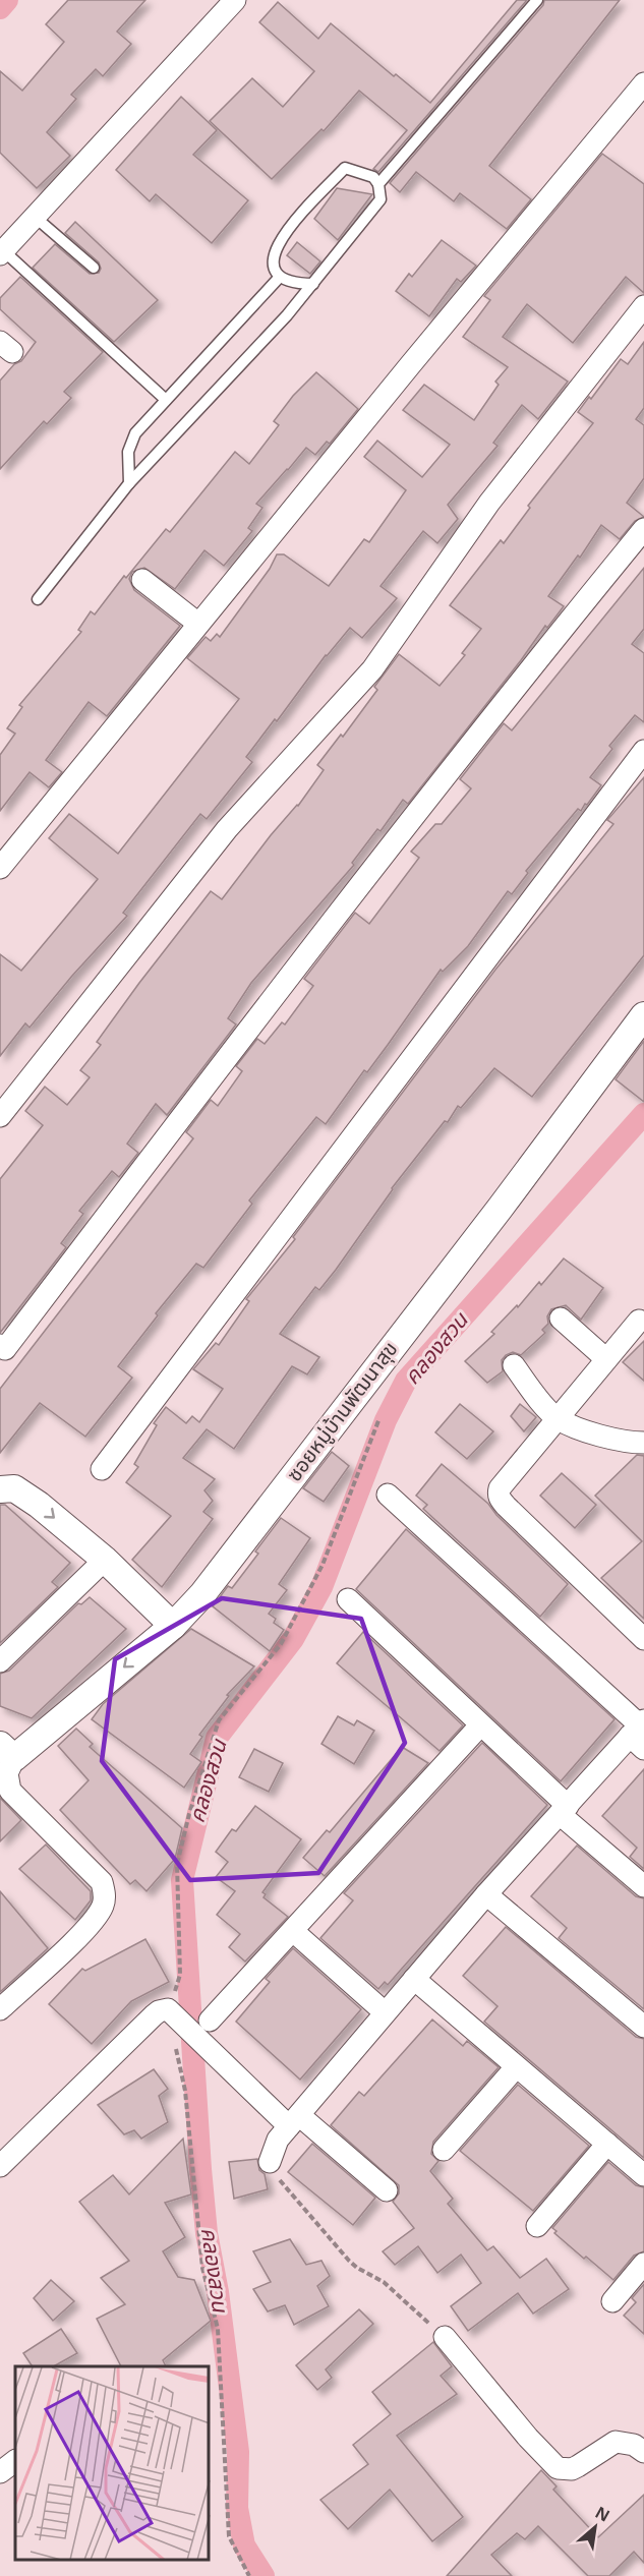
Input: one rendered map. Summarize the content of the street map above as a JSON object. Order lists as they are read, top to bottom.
{
  "streets": {
    "street": ["ซอยหมู่บ้านพัฒนาสุข"]
  },
  "water": ["คลองสวน"],
  "north": "top right"
}
